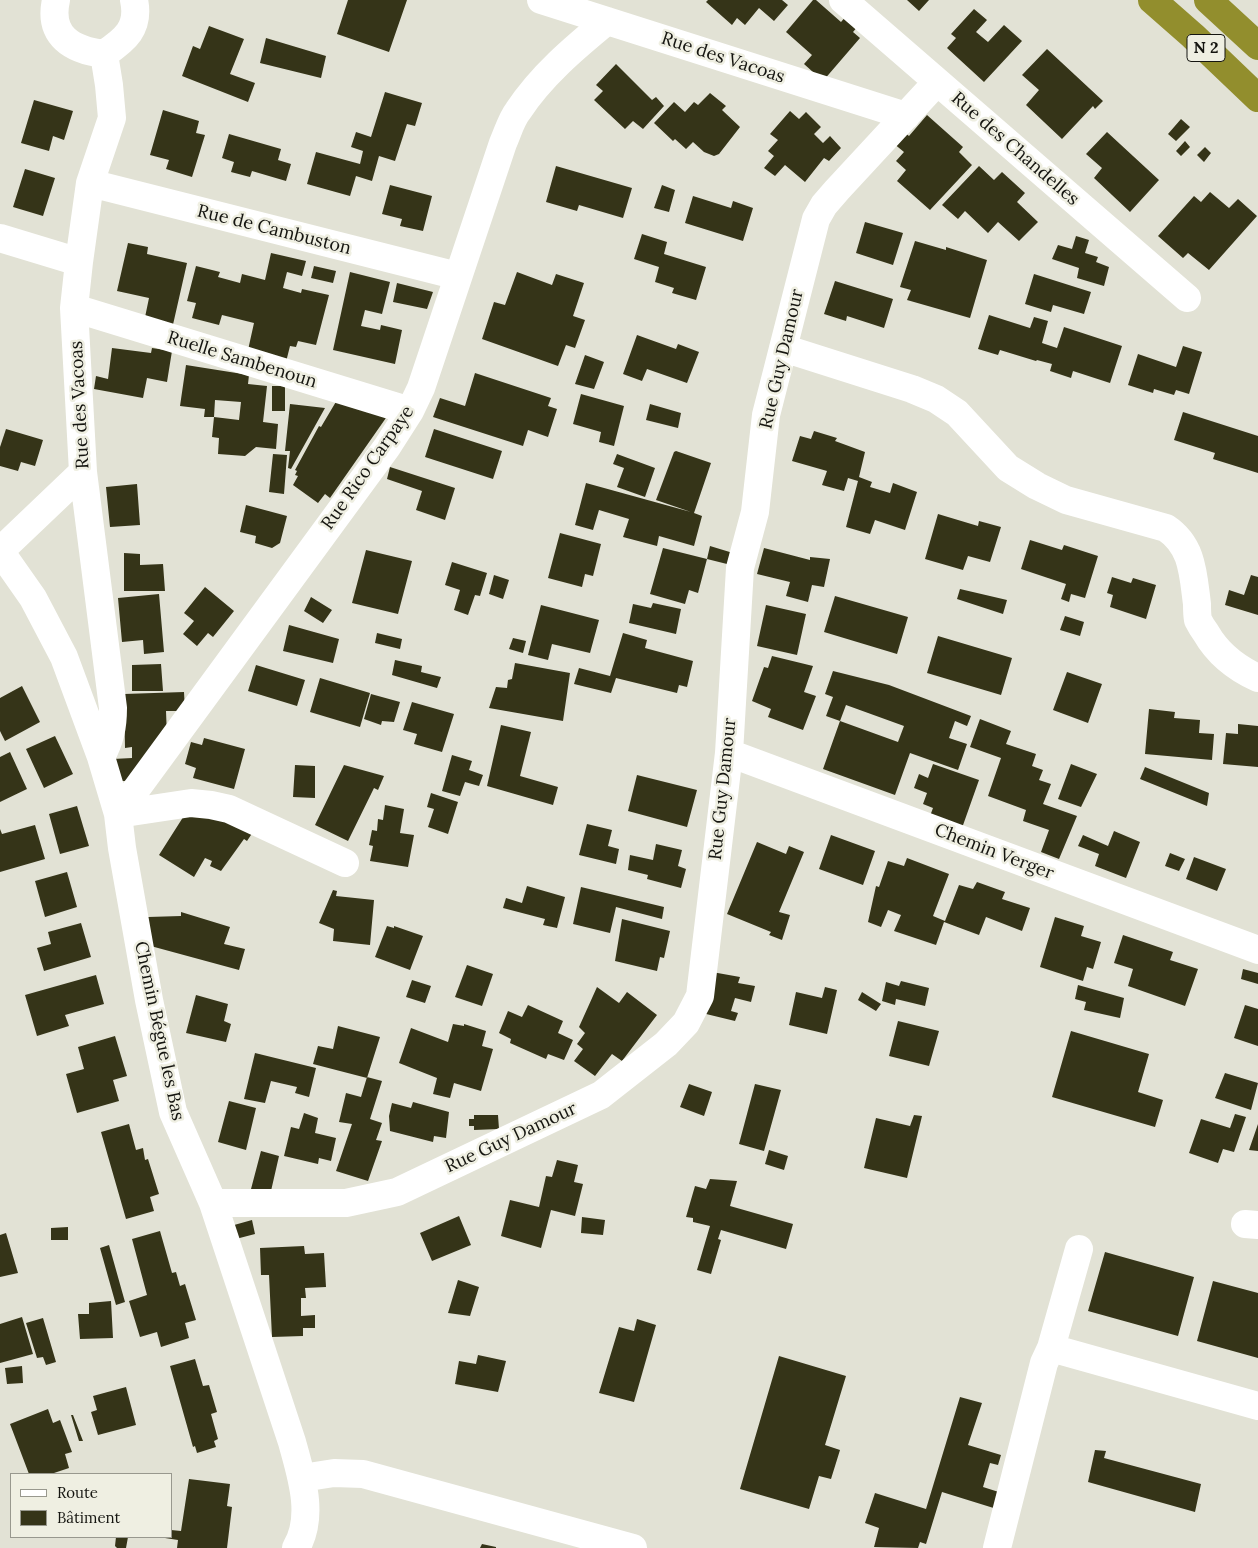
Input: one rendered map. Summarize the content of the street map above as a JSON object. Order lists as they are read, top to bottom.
{
  "streets": {
    "highway": ["N 2"],
    "street": [
      "Rue des Vacoas",
      "Rue des Chandelles",
      "Rue de Cambuston",
      "Rue Guy Damour",
      "Ruelle Sambenoun",
      "Rue Rico Carpaye",
      "Chemin Verger",
      "Chemin Bégue les Bas"
    ]
  },
  "crossings": [
    ["Rue des Vacoas", "Rue de Cambuston"],
    ["Rue des Vacoas", "Rue Guy Damour"],
    ["Rue des Vacoas", "Ruelle Sambenoun"],
    ["Rue des Vacoas", "Rue Rico Carpaye"],
    ["Rue des Vacoas", "Chemin Bégue les Bas"],
    ["Rue des Chandelles", "Rue Guy Damour"],
    ["Rue de Cambuston", "Rue Rico Carpaye"],
    ["Rue Guy Damour", "Chemin Verger"],
    ["Rue Guy Damour", "Chemin Bégue les Bas"],
    ["Ruelle Sambenoun", "Rue Rico Carpaye"],
    ["Rue Rico Carpaye", "Chemin Bégue les Bas"]
  ],
  "legend": ["Route", "Bâtiment"]
}
